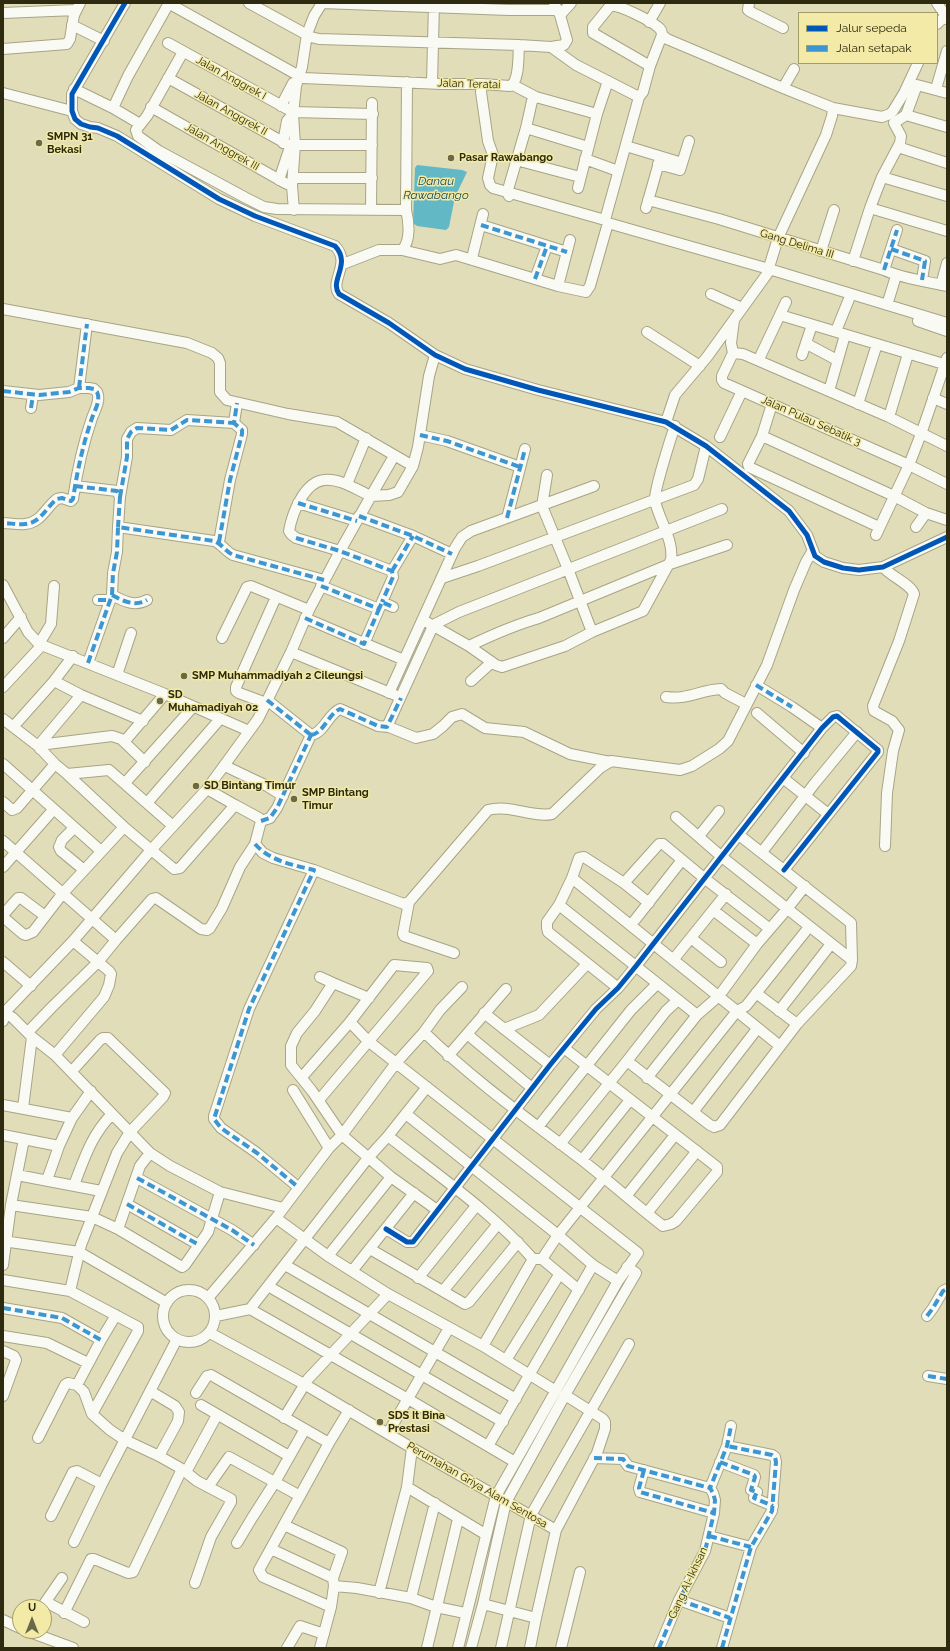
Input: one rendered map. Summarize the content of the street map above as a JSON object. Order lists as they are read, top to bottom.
{
  "streets": {
    "street": [
      "Jalan Anggrek I",
      "Jalan Teratai",
      "Jalan Anggrek II",
      "Jalan Anggrek III",
      "Gang Delima III",
      "Jalan Pulau Sebatik 3",
      "Perumahan Griya Alam Sentosa",
      "Gang Al-Ikhsan"
    ]
  },
  "water": ["Danau Rawabango"],
  "places": [
    "SMPN 31 Bekasi",
    "Pasar Rawabango",
    "SMP Muhammadiyah 2 Cileungsi",
    "SD Muhamadiyah 02",
    "SD Bintang Timur",
    "SMP Bintang Timur",
    "SDS It Bina Prestasi"
  ],
  "legend": ["Jalur sepeda", "Jalan setapak"],
  "north": "top"
}
